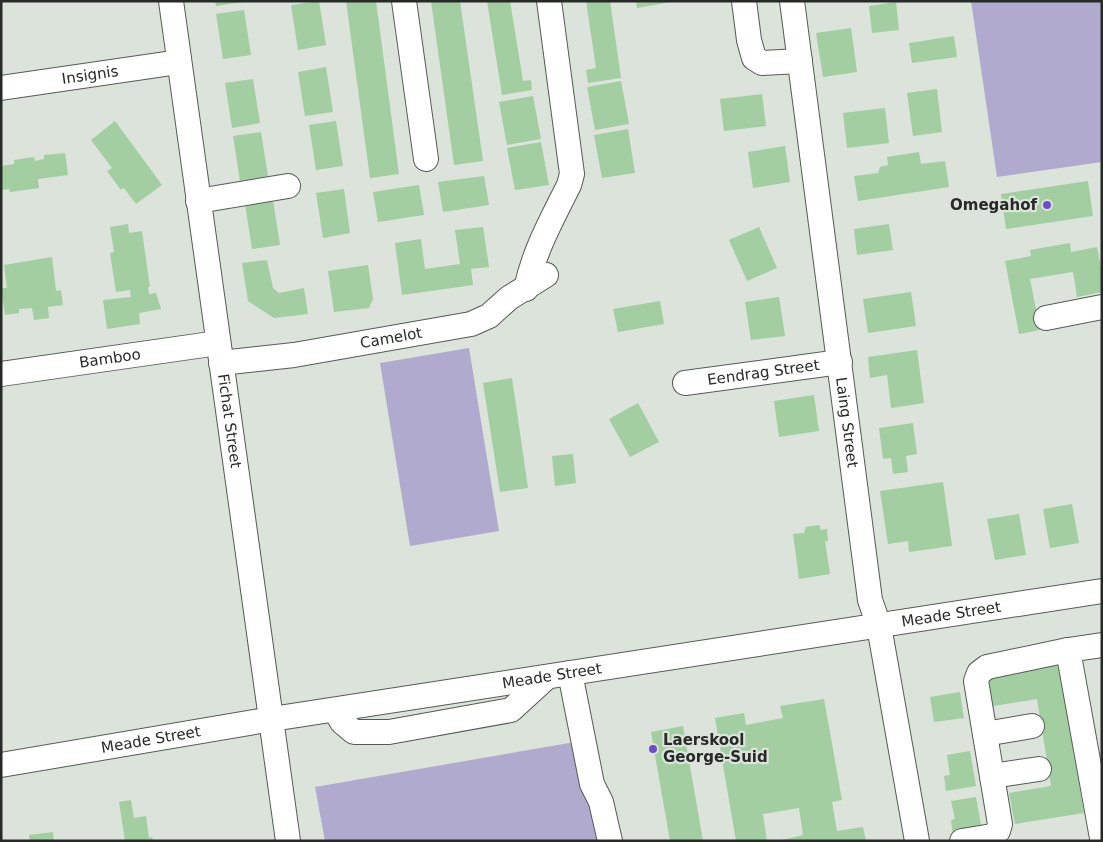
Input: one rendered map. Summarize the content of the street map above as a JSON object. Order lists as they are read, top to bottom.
{
  "streets": {
    "street": [
      "Insignis",
      "Camelot",
      "Bamboo",
      "Eendrag Street",
      "Fichat Street",
      "Laing Street",
      "Meade Street"
    ]
  },
  "crossings": [
    ["Insignis", "Fichat Street"],
    ["Camelot", "Bamboo"],
    ["Camelot", "Fichat Street"],
    ["Bamboo", "Fichat Street"],
    ["Eendrag Street", "Laing Street"],
    ["Fichat Street", "Meade Street"],
    ["Laing Street", "Meade Street"]
  ],
  "places": ["Omegahof", "Laerskool George-Suid"]
}
